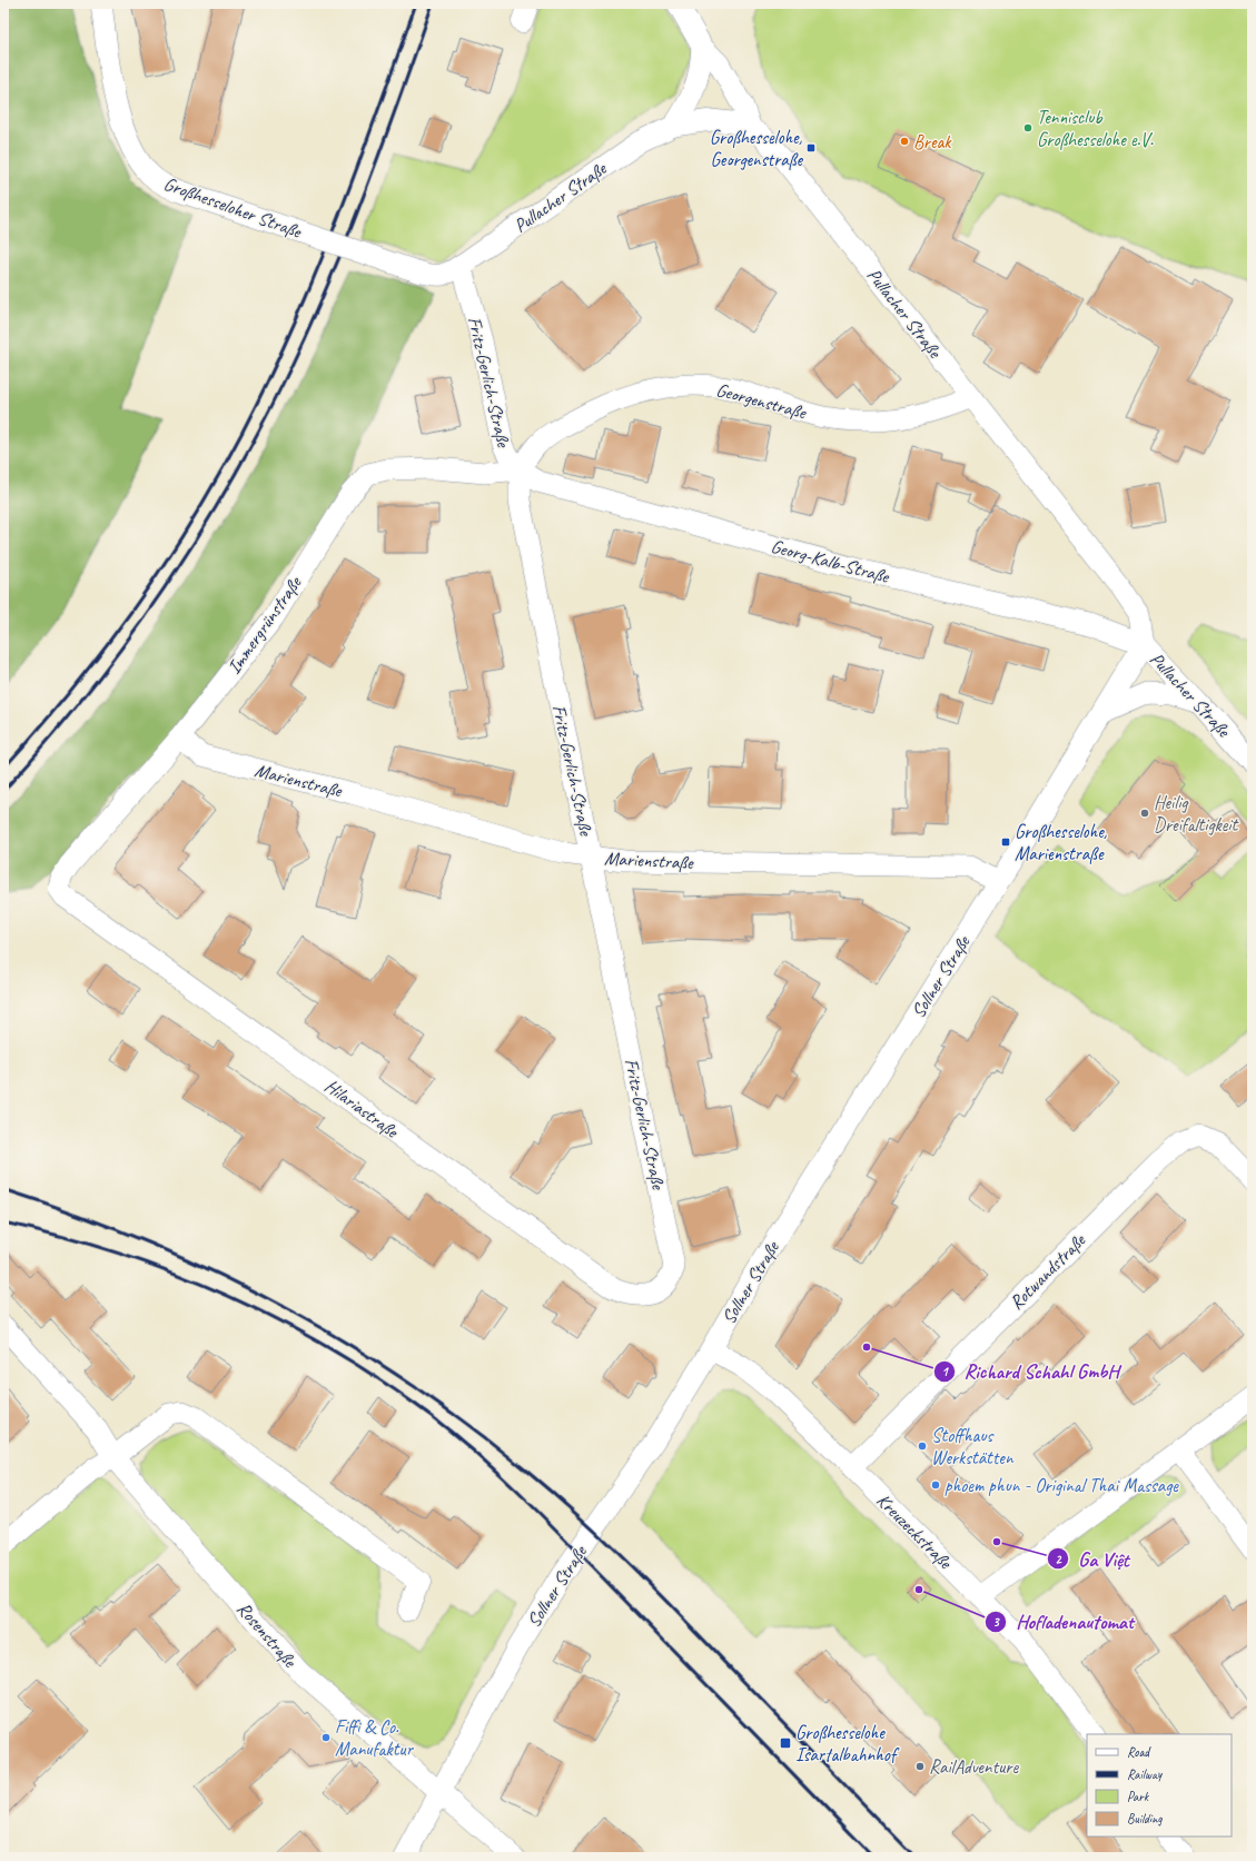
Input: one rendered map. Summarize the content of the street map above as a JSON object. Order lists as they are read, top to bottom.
{
  "streets": {
    "street": [
      "Pullacher Straße",
      "Großhesseloher Straße",
      "Fritz-Gerlich-Straße",
      "Georgenstraße",
      "Georg-Kalb-Straße",
      "Immergrünstraße",
      "Marienstraße",
      "Sollner Straße",
      "Hilariastraße",
      "Rotwandstraße",
      "Kreuzeckstraße",
      "Rosenstraße"
    ]
  },
  "crossings": [
    ["Pullacher Straße", "Großhesseloher Straße"],
    ["Pullacher Straße", "Fritz-Gerlich-Straße"],
    ["Pullacher Straße", "Georgenstraße"],
    ["Pullacher Straße", "Georg-Kalb-Straße"],
    ["Pullacher Straße", "Sollner Straße"],
    ["Großhesseloher Straße", "Fritz-Gerlich-Straße"],
    ["Fritz-Gerlich-Straße", "Georgenstraße"],
    ["Fritz-Gerlich-Straße", "Georg-Kalb-Straße"],
    ["Fritz-Gerlich-Straße", "Immergrünstraße"],
    ["Fritz-Gerlich-Straße", "Marienstraße"],
    ["Fritz-Gerlich-Straße", "Hilariastraße"],
    ["Georgenstraße", "Georg-Kalb-Straße"],
    ["Georgenstraße", "Immergrünstraße"],
    ["Georg-Kalb-Straße", "Immergrünstraße"],
    ["Georg-Kalb-Straße", "Sollner Straße"],
    ["Immergrünstraße", "Marienstraße"],
    ["Immergrünstraße", "Hilariastraße"],
    ["Marienstraße", "Sollner Straße"],
    ["Sollner Straße", "Kreuzeckstraße"],
    ["Sollner Straße", "Rosenstraße"],
    ["Rotwandstraße", "Kreuzeckstraße"]
  ],
  "places": {
    "other": [
      "Tennisclub Großhesselohe e.V.",
      "Break",
      "Heilig Dreifaltigkeit",
      "Richard Schahl GmbH",
      "Stoffhaus Werkstätten",
      "phoem phun - Original Thai Massage",
      "Ga Việt",
      "Hofladenautomat",
      "Fiffi & Co. Manufaktur",
      "RailAdventure"
    ],
    "transit": ["Großhesselohe, Georgenstraße", "Großhesselohe, Marienstraße", "Großhesselohe Isartalbahnhof"]
  },
  "legend": [
    "Road",
    "Railway",
    "Park",
    "Building"
  ]
}
